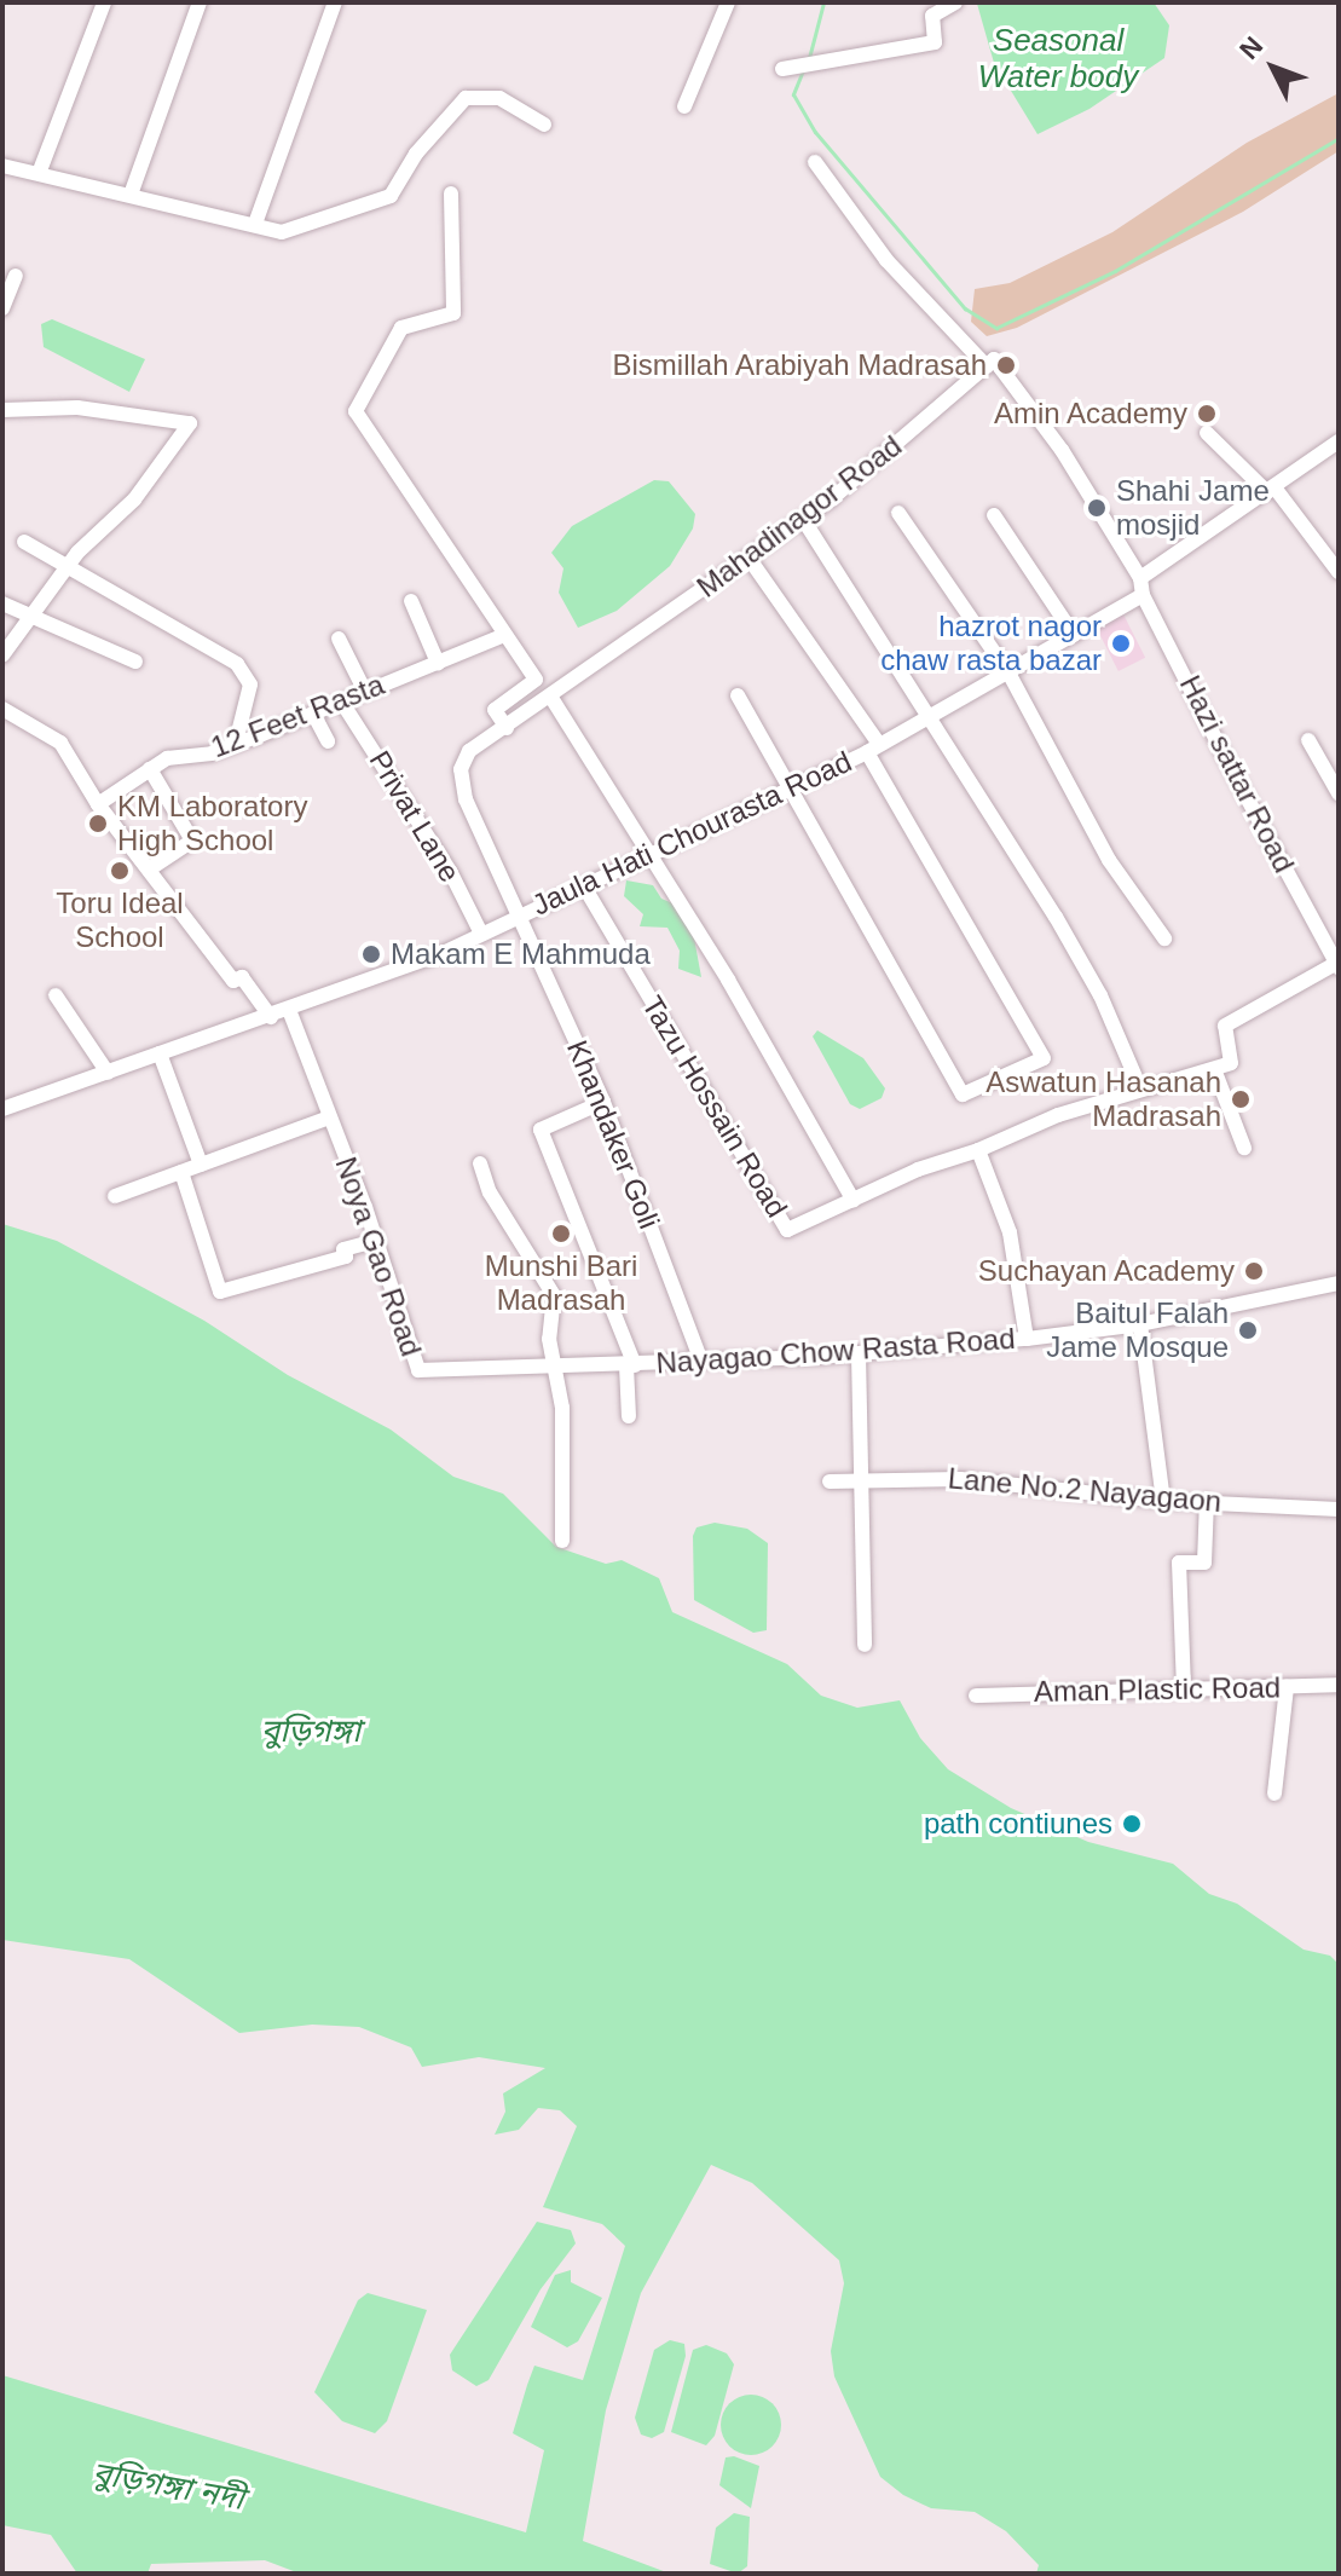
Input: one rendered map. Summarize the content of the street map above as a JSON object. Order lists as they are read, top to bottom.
{
  "streets": {
    "street": [
      "Mahadinagor Road",
      "12 Feet Rasta",
      "Hazi sattar Road",
      "Privat Lane",
      "Jaula Hati Chourasta Road",
      "Tazu Hossain Road",
      "Khandaker Goli",
      "Noya Gao Road",
      "Nayagao Chow Rasta Road",
      "Lane No.2 Nayagaon",
      "Aman Plastic Road"
    ]
  },
  "crossings": [
    ["Mahadinagor Road", "Khandaker Goli"],
    ["12 Feet Rasta", "Privat Lane"],
    ["Hazi sattar Road", "Jaula Hati Chourasta Road"],
    ["Privat Lane", "Jaula Hati Chourasta Road"],
    ["Jaula Hati Chourasta Road", "Tazu Hossain Road"],
    ["Jaula Hati Chourasta Road", "Khandaker Goli"],
    ["Jaula Hati Chourasta Road", "Noya Gao Road"],
    ["Khandaker Goli", "Nayagao Chow Rasta Road"],
    ["Noya Gao Road", "Nayagao Chow Rasta Road"]
  ],
  "water": ["Seasonal Water body", "বুড়িগঙ্গা", "বুড়িগঙ্গা নদী"],
  "places": [
    "Bismillah Arabiyah Madrasah",
    "Amin Academy",
    "Shahi Jame mosjid",
    "hazrot nagor chaw rasta bazar",
    "KM Laboratory High School",
    "Toru Ideal School",
    "Makam E Mahmuda",
    "Aswatun Hasanah Madrasah",
    "Munshi Bari Madrasah",
    "Suchayan Academy",
    "Baitul Falah Jame Mosque",
    "path contiunes"
  ],
  "north": "top left"
}
